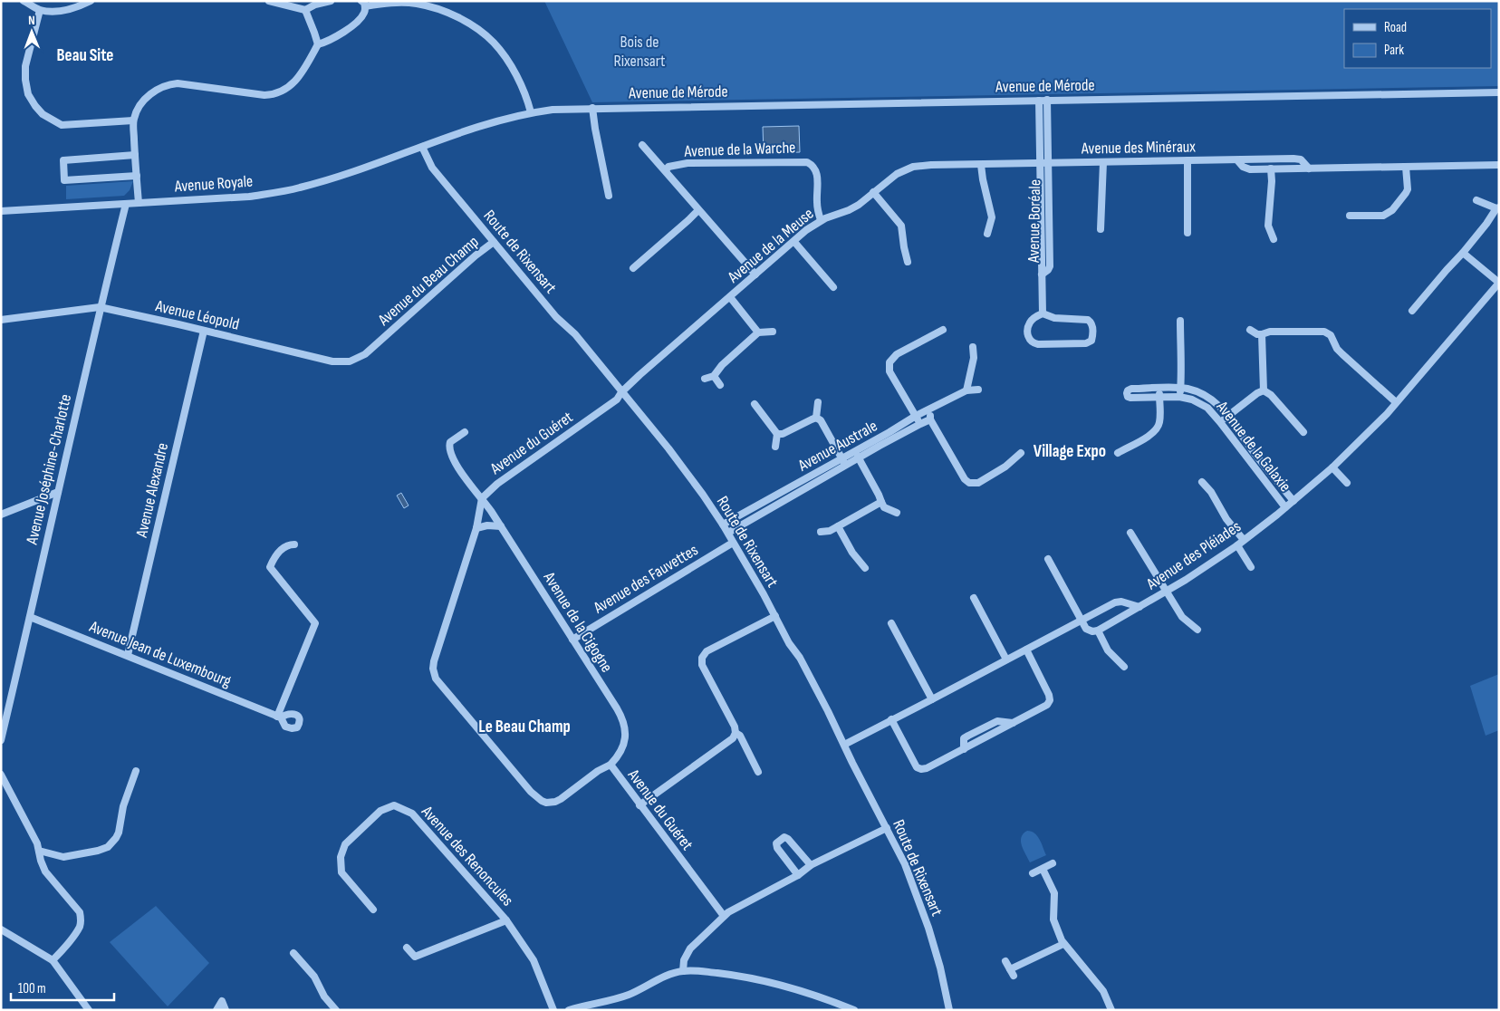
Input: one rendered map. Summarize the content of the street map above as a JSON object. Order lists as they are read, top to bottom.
{
  "streets": {
    "street": [
      "Avenue de Mérode",
      "Avenue des Minéraux",
      "Avenue de la Warche",
      "Avenue Royale",
      "Avenue Boréale",
      "Avenue de la Meuse",
      "Route de Rixensart",
      "Avenue du Beau Champ",
      "Avenue Léopold",
      "Avenue du Guéret",
      "Avenue Australe",
      "Avenue de la Galaxie",
      "Avenue Joséphine-Charlotte",
      "Avenue Alexandre",
      "Avenue des Pléiades",
      "Avenue des Fauvettes",
      "Avenue de la Cigogne",
      "Avenue Jean de Luxembourg",
      "Avenue des Renoncules"
    ]
  },
  "crossings": [
    ["Avenue de Mérode", "Avenue Royale"],
    ["Avenue de Mérode", "Avenue Boréale"],
    ["Avenue de Mérode", "Route de Rixensart"],
    ["Avenue des Minéraux", "Avenue Boréale"],
    ["Avenue des Minéraux", "Avenue de la Meuse"],
    ["Avenue de la Warche", "Avenue de la Meuse"],
    ["Avenue Royale", "Route de Rixensart"],
    ["Avenue Royale", "Avenue Joséphine-Charlotte"],
    ["Avenue Boréale", "Avenue de la Meuse"],
    ["Avenue de la Meuse", "Route de Rixensart"],
    ["Avenue de la Meuse", "Avenue du Guéret"],
    ["Route de Rixensart", "Avenue du Beau Champ"],
    ["Route de Rixensart", "Avenue du Guéret"],
    ["Route de Rixensart", "Avenue Australe"],
    ["Route de Rixensart", "Avenue des Fauvettes"],
    ["Avenue du Beau Champ", "Avenue Léopold"],
    ["Avenue Léopold", "Avenue Joséphine-Charlotte"],
    ["Avenue Léopold", "Avenue Alexandre"],
    ["Avenue du Guéret", "Avenue de la Cigogne"],
    ["Avenue de la Galaxie", "Avenue des Pléiades"],
    ["Avenue Joséphine-Charlotte", "Avenue Jean de Luxembourg"],
    ["Avenue Alexandre", "Avenue Jean de Luxembourg"],
    ["Avenue des Fauvettes", "Avenue de la Cigogne"]
  ],
  "districts": ["Beau Site", "Village Expo", "Le Beau Champ"],
  "parks": ["Bois de Rixensart"],
  "legend": ["Road", "Park"],
  "scale_bar": "100 m",
  "north": "top"
}
